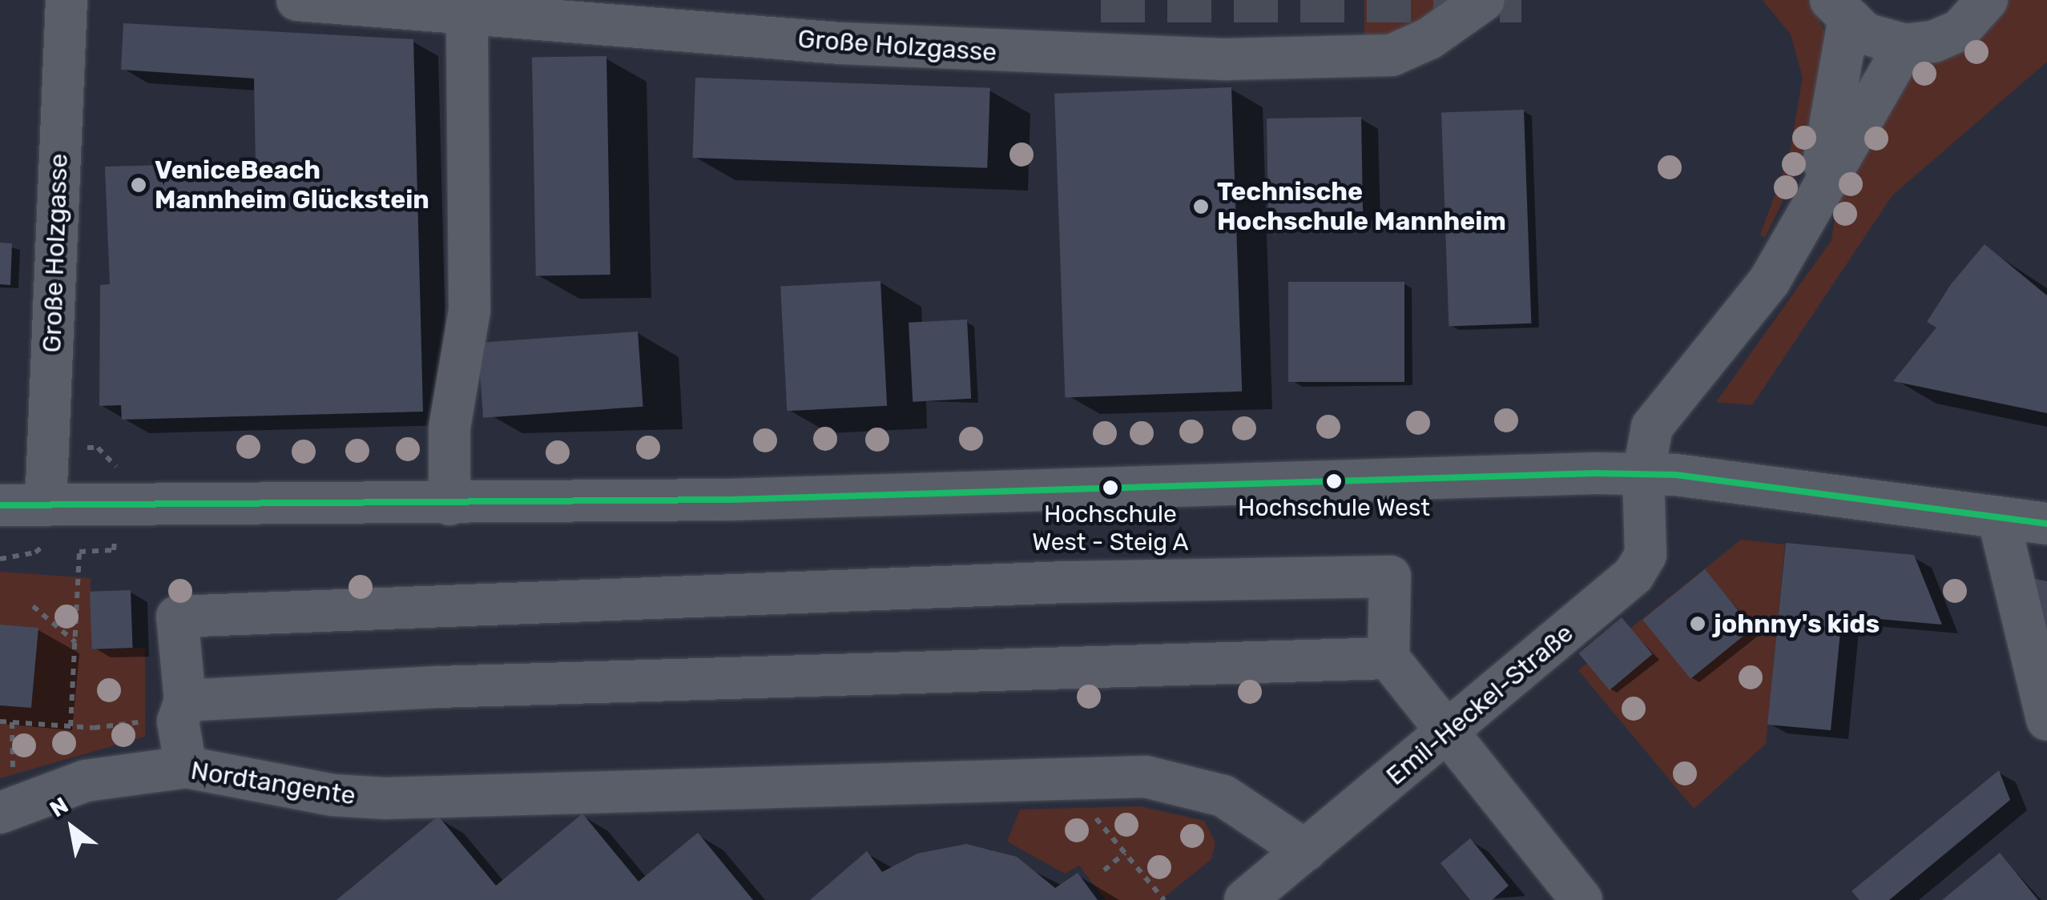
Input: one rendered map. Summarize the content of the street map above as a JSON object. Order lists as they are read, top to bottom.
{
  "streets": {
    "street": ["Große Holzgasse", "Emil-Heckel-Straße", "Nordtangente"]
  },
  "crossings": [
    ["Emil-Heckel-Straße", "Nordtangente"]
  ],
  "places": [
    "VeniceBeach Mannheim Glückstein",
    "Technische Hochschule Mannheim",
    "Hochschule West",
    "Hochschule West - Steig A",
    "johnny's kids"
  ],
  "north": "top left"
}
